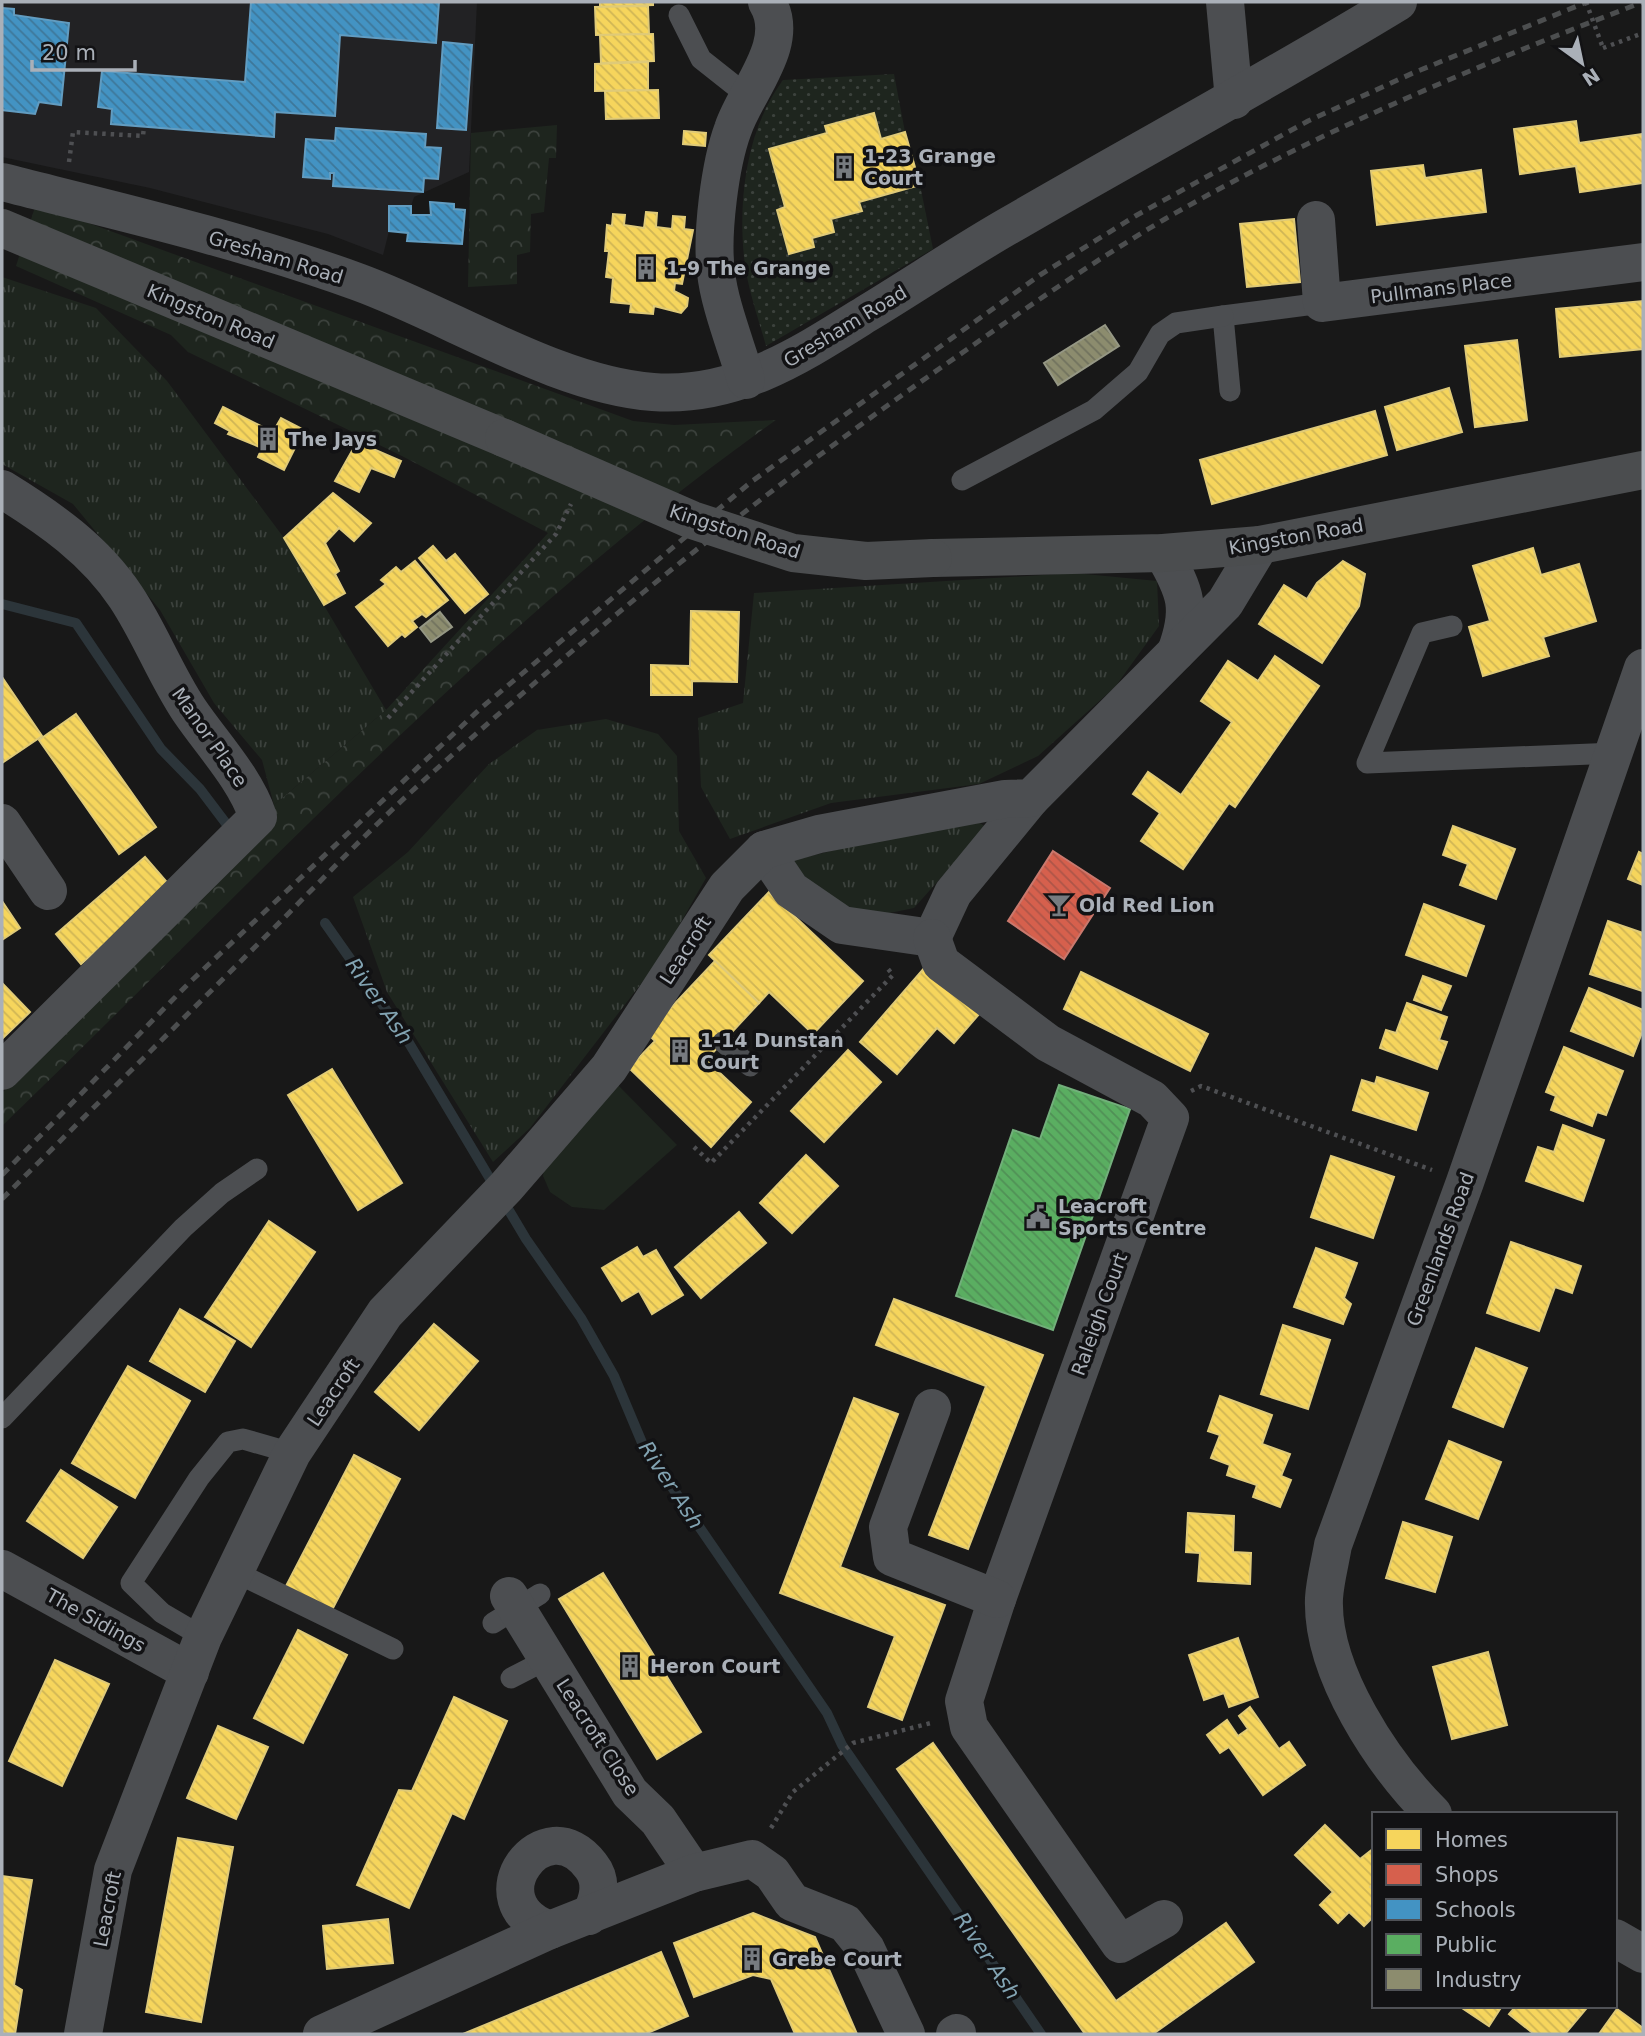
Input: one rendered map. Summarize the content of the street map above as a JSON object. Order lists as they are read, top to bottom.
{
  "streets": {
    "street": [
      "Gresham Road",
      "Pullmans Place",
      "Kingston Road",
      "Manor Place",
      "Leacroft",
      "Greenlands Road",
      "Raleigh Court",
      "The Sidings",
      "Leacroft Close"
    ]
  },
  "crossings": [
    ["Leacroft", "The Sidings"]
  ],
  "water": ["River Ash"],
  "places": {
    "building": [
      "1-23 Grange Court",
      "1-9 The Grange",
      "The Jays",
      "1-14 Dunstan Court",
      "Heron Court",
      "Grebe Court"
    ],
    "bar": ["Old Red Lion"],
    "public building": ["Leacroft Sports Centre"]
  },
  "legend": [
    "Homes",
    "Shops",
    "Schools",
    "Public",
    "Industry"
  ],
  "scale_bar": "20 m",
  "north": "bottom right"
}
